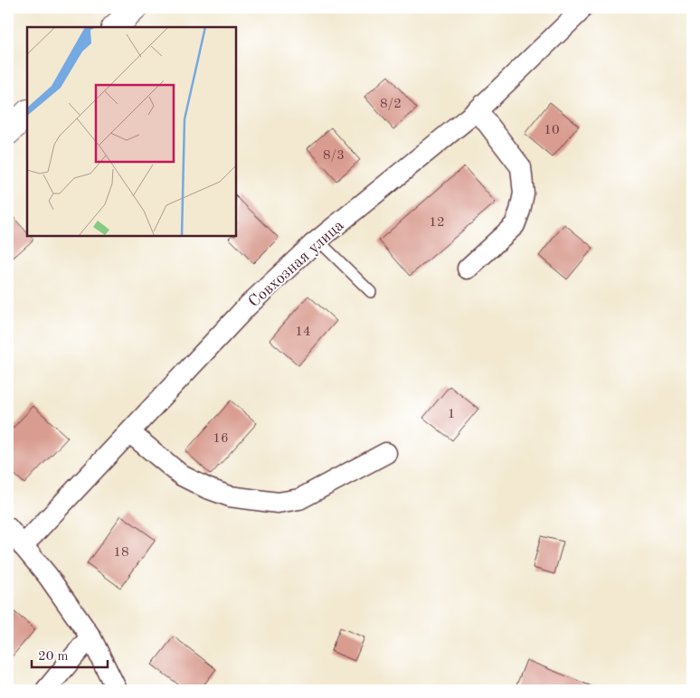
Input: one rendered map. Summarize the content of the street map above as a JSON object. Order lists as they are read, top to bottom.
{
  "streets": {
    "street": ["Совхозная улица"]
  },
  "house_numbers": [
    "8/2",
    "10",
    "8/3",
    "12",
    "14",
    "1",
    "16",
    "18"
  ],
  "scale_bar": "20 m"
}
